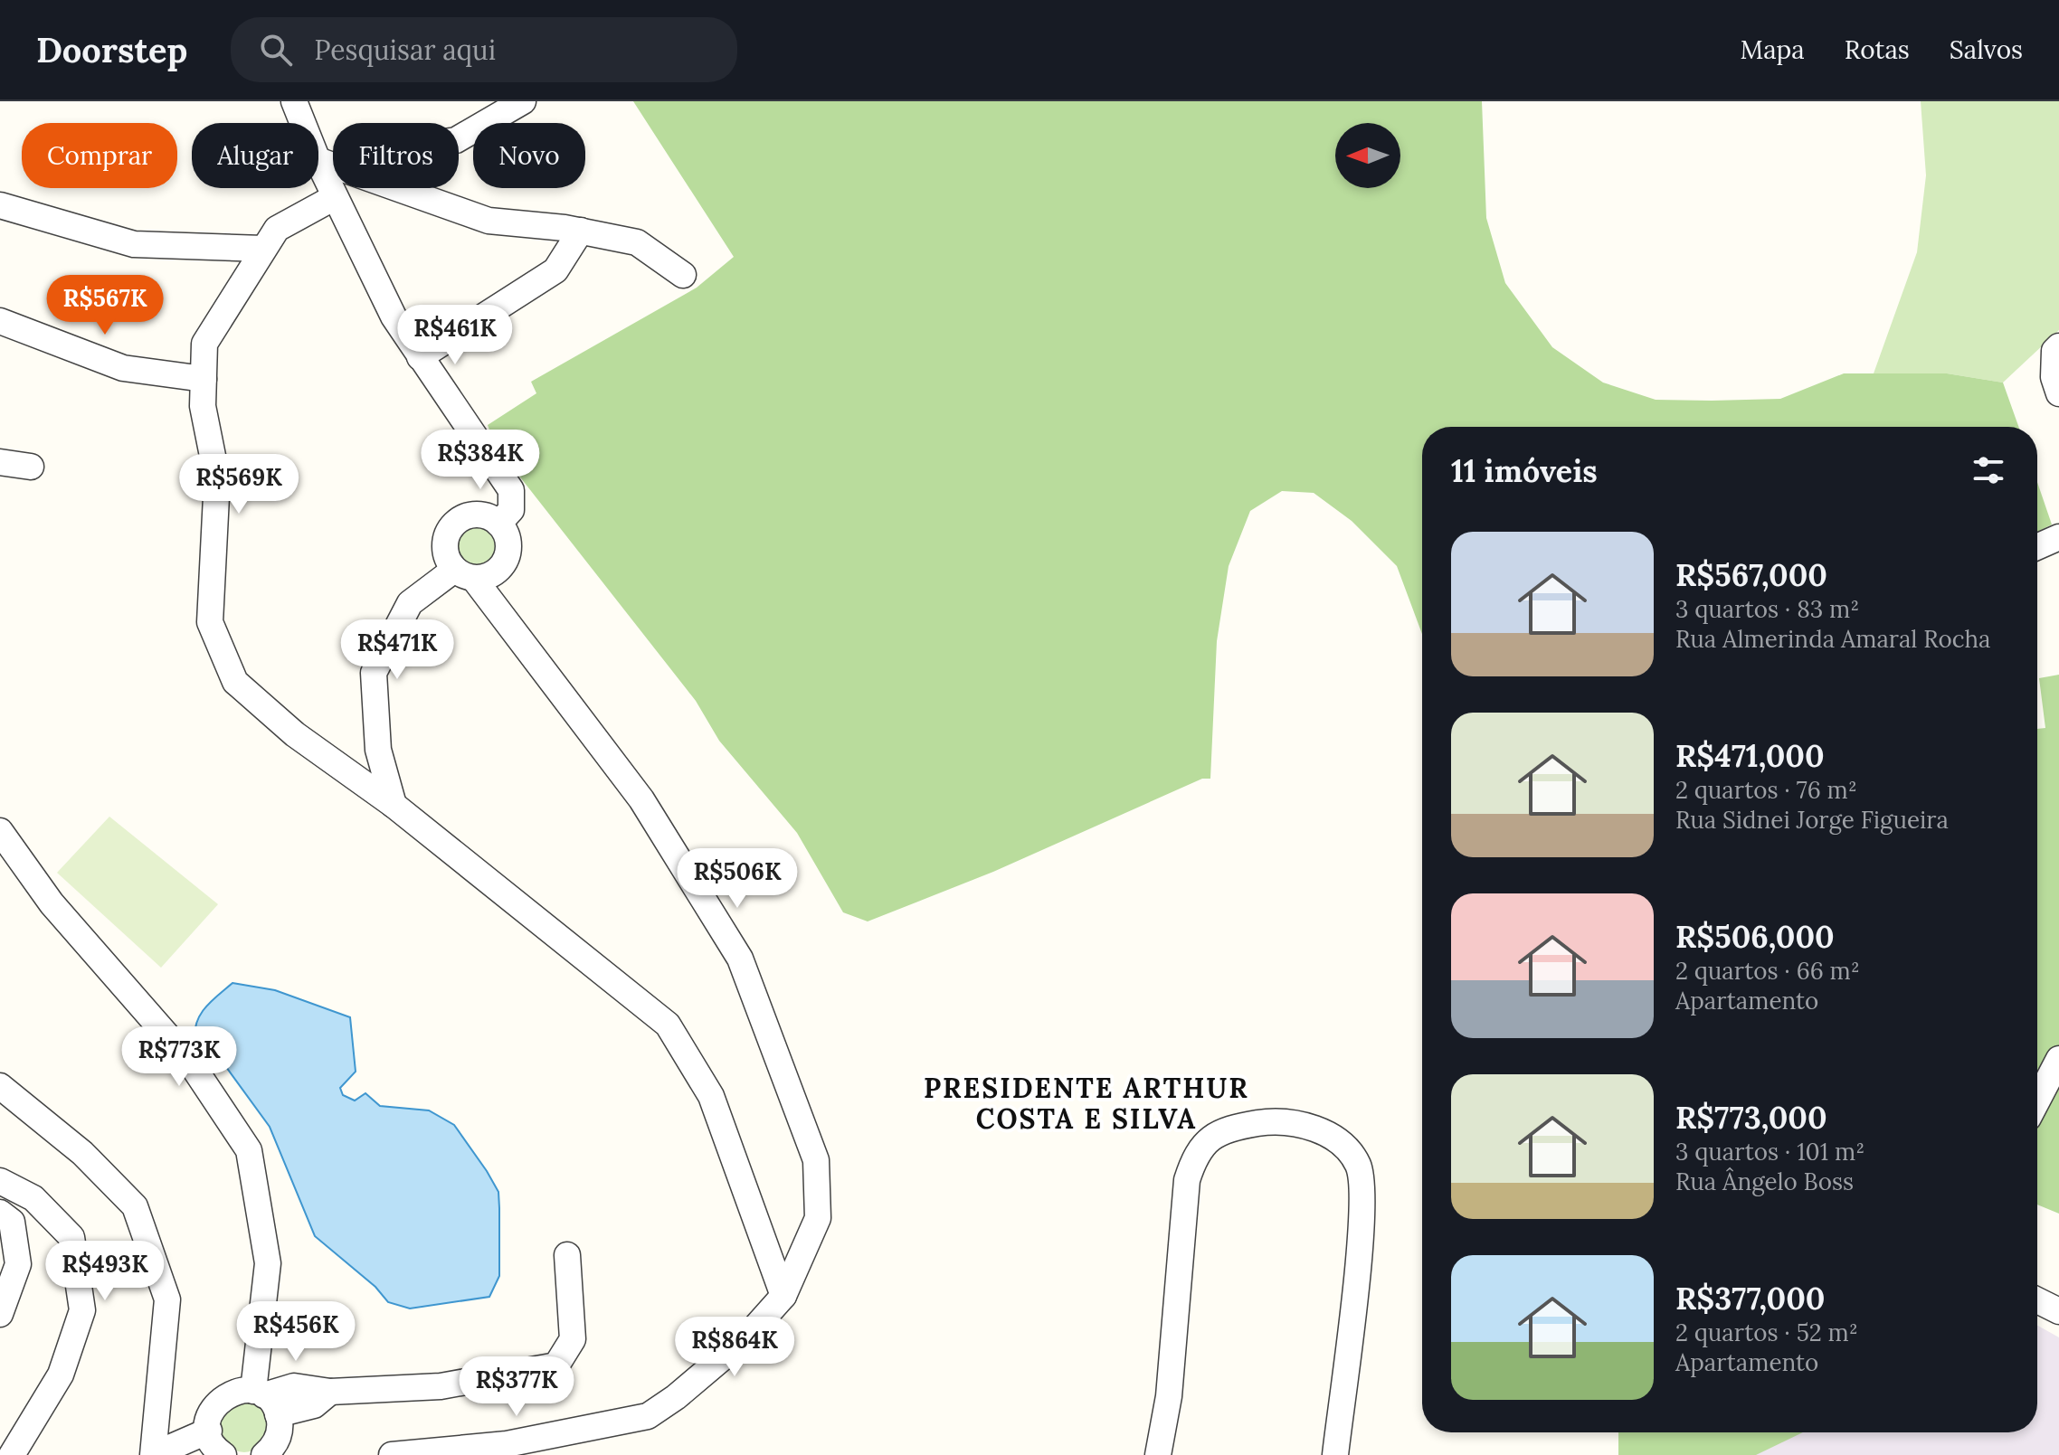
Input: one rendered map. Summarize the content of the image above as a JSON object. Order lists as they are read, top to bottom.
{
  "districts": ["PRESIDENTE ARTHUR COSTA E SILVA"],
  "north": "left",
  "page": {
    "header": "Doorstep",
    "search": "Pesquisar aqui",
    "nav": ["Mapa", "Rotas", "Salvos"],
    "chip": [
      "Comprar",
      "Alugar",
      "Filtros",
      "Novo"
    ],
    "price": [
      "R$567K",
      "R$461K",
      "R$384K",
      "R$569K",
      "R$471K",
      "R$506K",
      "R$773K",
      "R$493K",
      "R$456K",
      "R$864K",
      "R$377K"
    ],
    "heading": "11 imóveis",
    "list": [
      {
        "name": "R$567,000",
        "note": "3 quartos · 83 m² · Rua Almerinda Amaral Rocha"
      },
      {
        "name": "R$471,000",
        "note": "2 quartos · 76 m² · Rua Sidnei Jorge Figueira"
      },
      {
        "name": "R$506,000",
        "note": "2 quartos · 66 m² · Apartamento"
      },
      {
        "name": "R$773,000",
        "note": "3 quartos · 101 m² · Rua Ângelo Boss"
      },
      {
        "name": "R$377,000",
        "note": "2 quartos · 52 m² · Apartamento"
      }
    ]
  }
}
